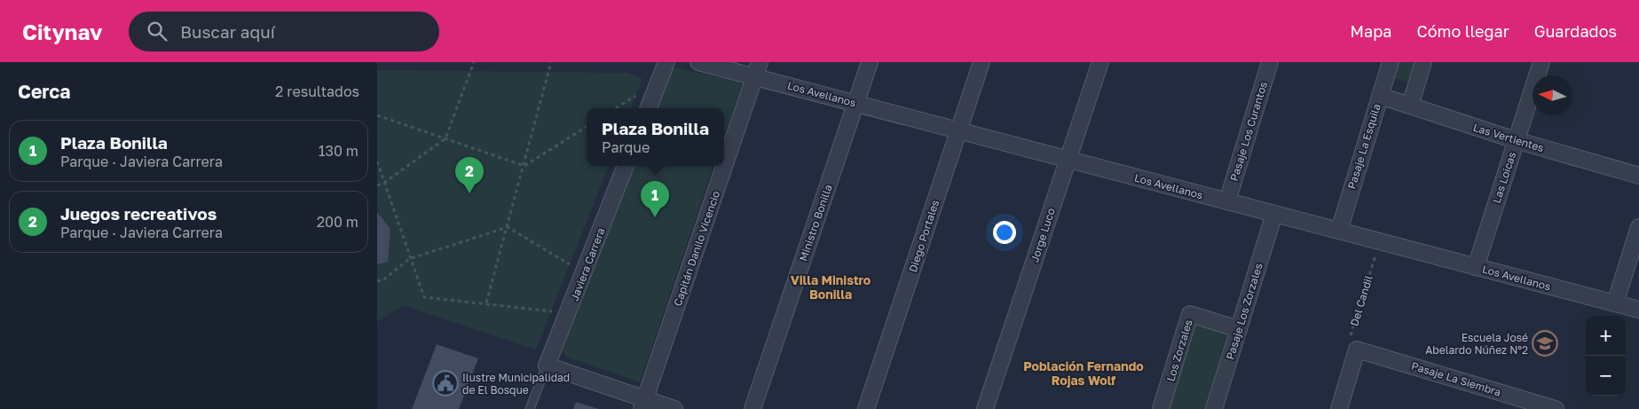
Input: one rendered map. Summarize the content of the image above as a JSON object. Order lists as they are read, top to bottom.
{
  "streets": {
    "street": [
      "Los Avellanos",
      "Pasaje Los Curantos",
      "Las Vertientes",
      "Pasaje La Esquila",
      "Las Loicas",
      "Ministro Bonilla",
      "Jorge Luco",
      "Diego Portales",
      "Capitán Danilo Vicencio",
      "Javiera Carrera",
      "Pasaje Los Zorzales",
      "Los Zorzales",
      "Pasaje La Siembra"
    ],
    "path": ["Del Candil"]
  },
  "crossings": [
    ["Los Avellanos", "Pasaje Los Curantos"],
    ["Los Avellanos", "Pasaje La Esquila"],
    ["Los Avellanos", "Las Loicas"],
    ["Los Avellanos", "Ministro Bonilla"],
    ["Los Avellanos", "Jorge Luco"],
    ["Los Avellanos", "Diego Portales"],
    ["Los Avellanos", "Capitán Danilo Vicencio"],
    ["Los Avellanos", "Del Candil"],
    ["Los Avellanos", "Pasaje Los Zorzales"],
    ["Las Vertientes", "Pasaje La Esquila"],
    ["Las Vertientes", "Las Loicas"],
    ["Del Candil", "Pasaje La Siembra"],
    ["Pasaje Los Zorzales", "Los Zorzales"]
  ],
  "districts": ["Villa Ministro Bonilla", "Población Fernando Rojas Wolf"],
  "places": {
    "school or university": ["Escuela José Abelardo Núñez N°2"],
    "public building": ["Ilustre Municipalidad de El Bosque"]
  },
  "north": "left",
  "page": {
    "header": "Citynav",
    "search": "Buscar aquí",
    "nav": ["Mapa", "Cómo llegar", "Guardados"],
    "heading": ["Cerca", "2 resultados"],
    "popup": ["Plaza Bonilla", "Parque"],
    "list": [
      {
        "mark": "1",
        "name": "Plaza Bonilla",
        "note": "Parque · Javiera Carrera",
        "value": "130 m"
      },
      {
        "mark": "2",
        "name": "Juegos recreativos",
        "note": "Parque · Javiera Carrera",
        "value": "200 m"
      }
    ],
    "pins": ["2", "1"],
    "map_buttons": ["+", "−"]
  }
}
